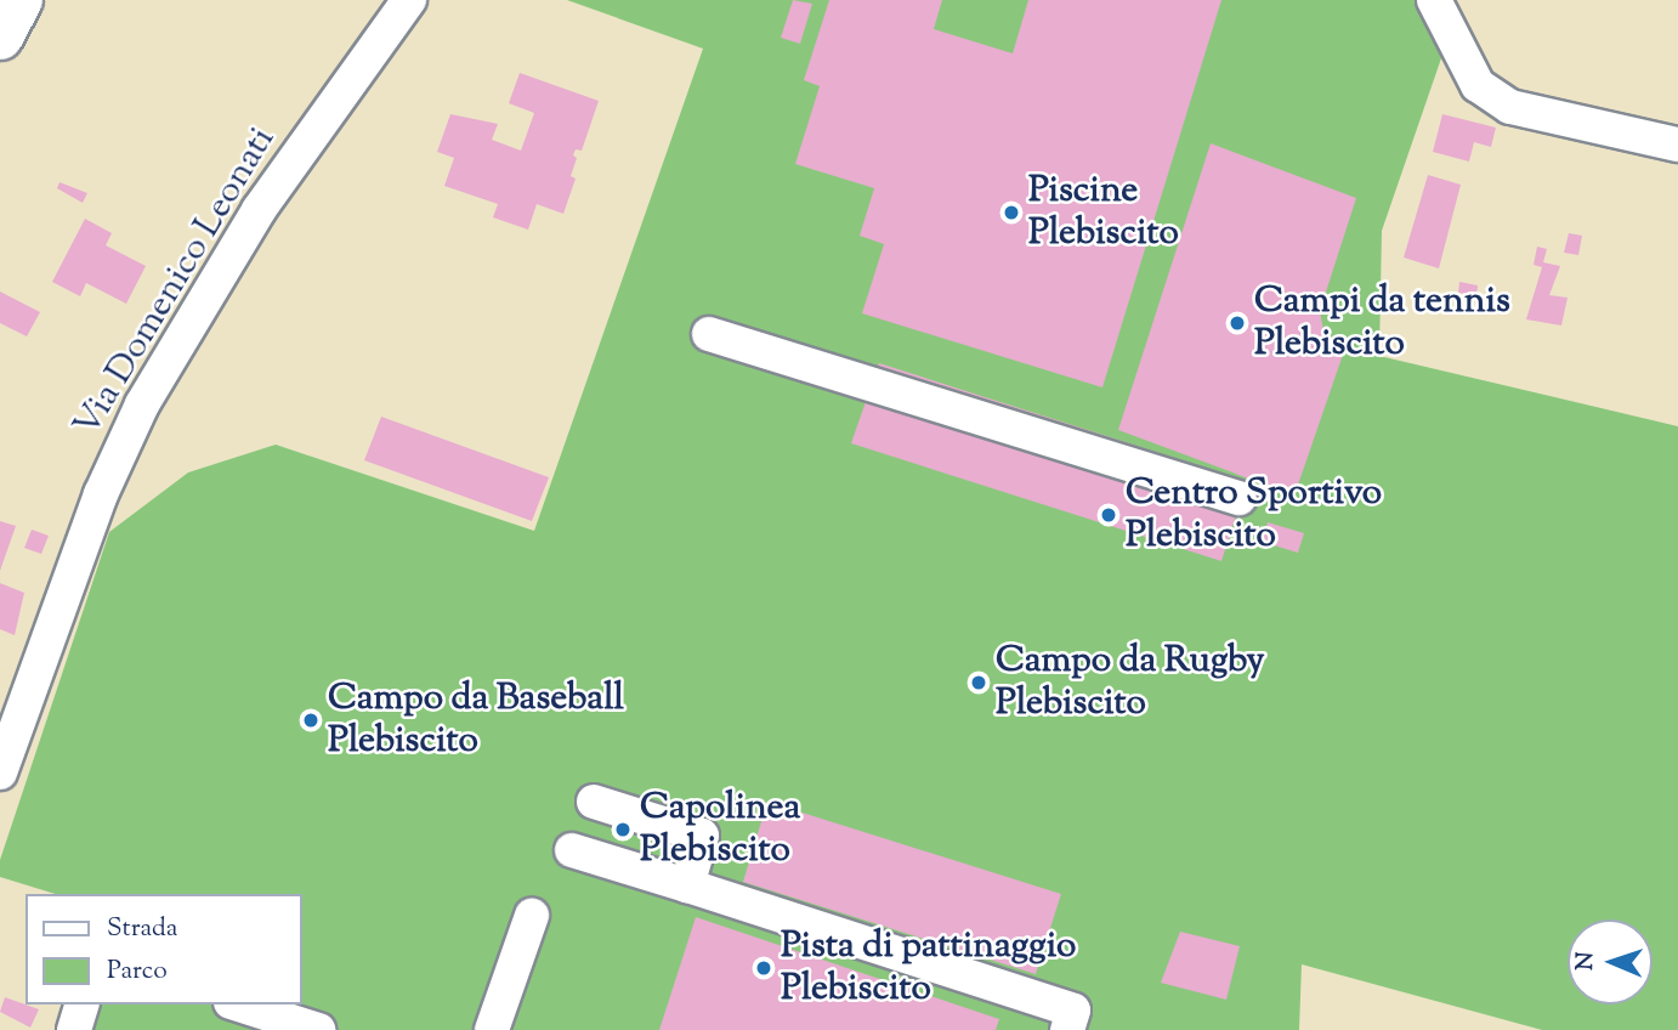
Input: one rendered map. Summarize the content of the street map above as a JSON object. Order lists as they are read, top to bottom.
{
  "streets": {
    "street": ["Via Domenico Leonati"]
  },
  "places": [
    "Piscine Plebiscito",
    "Campi da tennis Plebiscito",
    "Centro Sportivo Plebiscito",
    "Campo da Rugby Plebiscito",
    "Campo da Baseball Plebiscito",
    "Capolinea Plebiscito",
    "Pista di pattinaggio Plebiscito"
  ],
  "legend": ["Strada", "Parco"],
  "north": "left"
}
